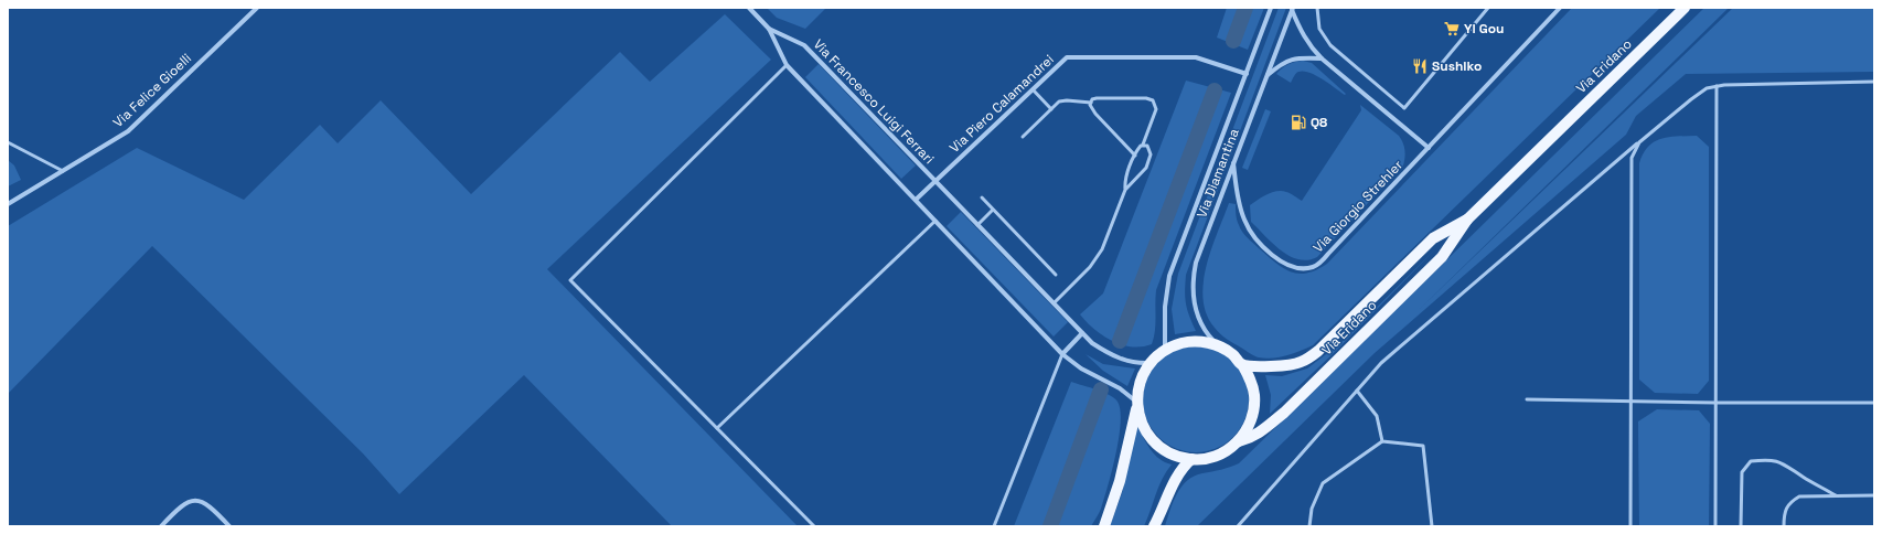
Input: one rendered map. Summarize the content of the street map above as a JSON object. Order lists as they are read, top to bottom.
{
  "streets": {
    "main road": ["Via Eridano"],
    "street": [
      "Via Felice Gioelli",
      "Via Francesco Luigi Ferrari",
      "Via Piero Calamandrei",
      "Via Diamantina",
      "Via Giorgio Strehler"
    ]
  },
  "crossings": [
    ["Via Eridano", "Via Francesco Luigi Ferrari"],
    ["Via Eridano", "Via Diamantina"],
    ["Via Francesco Luigi Ferrari", "Via Piero Calamandrei"],
    ["Via Francesco Luigi Ferrari", "Via Diamantina"],
    ["Via Piero Calamandrei", "Via Diamantina"],
    ["Via Diamantina", "Via Giorgio Strehler"]
  ],
  "places": {
    "supermarket": ["Yi Gou"],
    "restaurant": ["Sushiko"],
    "fuel station": ["Q8"]
  }
}
